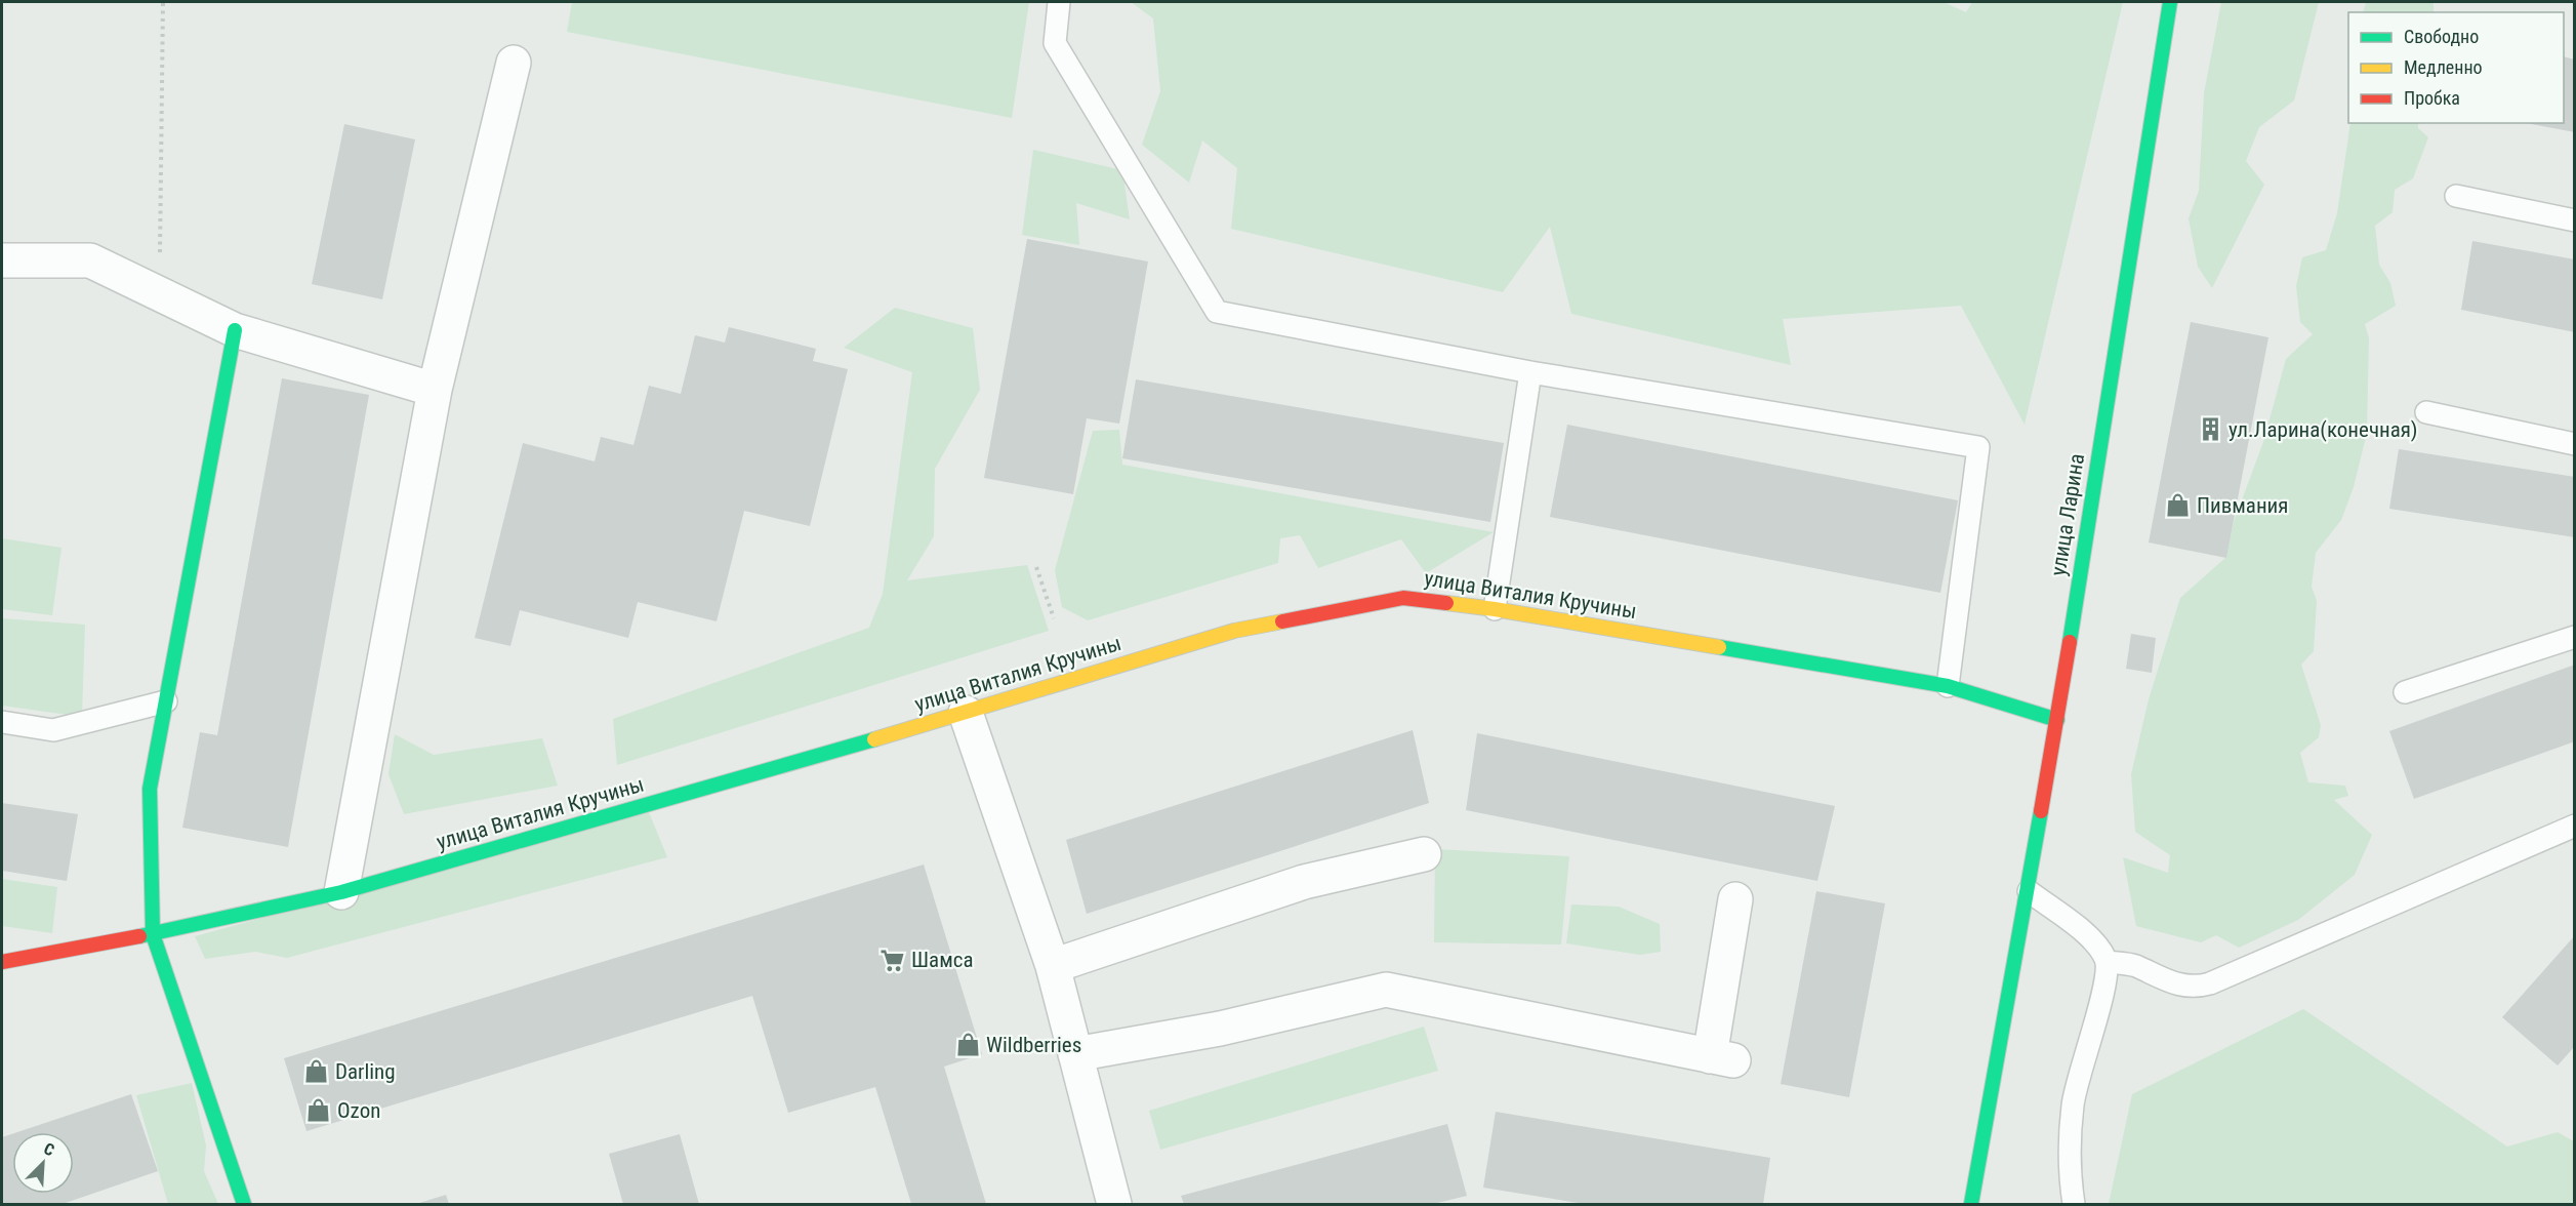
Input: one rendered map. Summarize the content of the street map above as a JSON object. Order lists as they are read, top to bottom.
{
  "streets": {
    "street": ["улица Ларина", "улица Виталия Кручины"]
  },
  "crossings": [
    ["улица Ларина", "улица Виталия Кручины"]
  ],
  "places": {
    "building": ["ул.Ларина(конечная)"],
    "shop": [
      "Пивмания",
      "Wildberries",
      "Darling",
      "Ozon"
    ],
    "supermarket": ["Шамса"]
  },
  "legend": ["Свободно", "Медленно", "Пробка"],
  "north": "top right"
}
